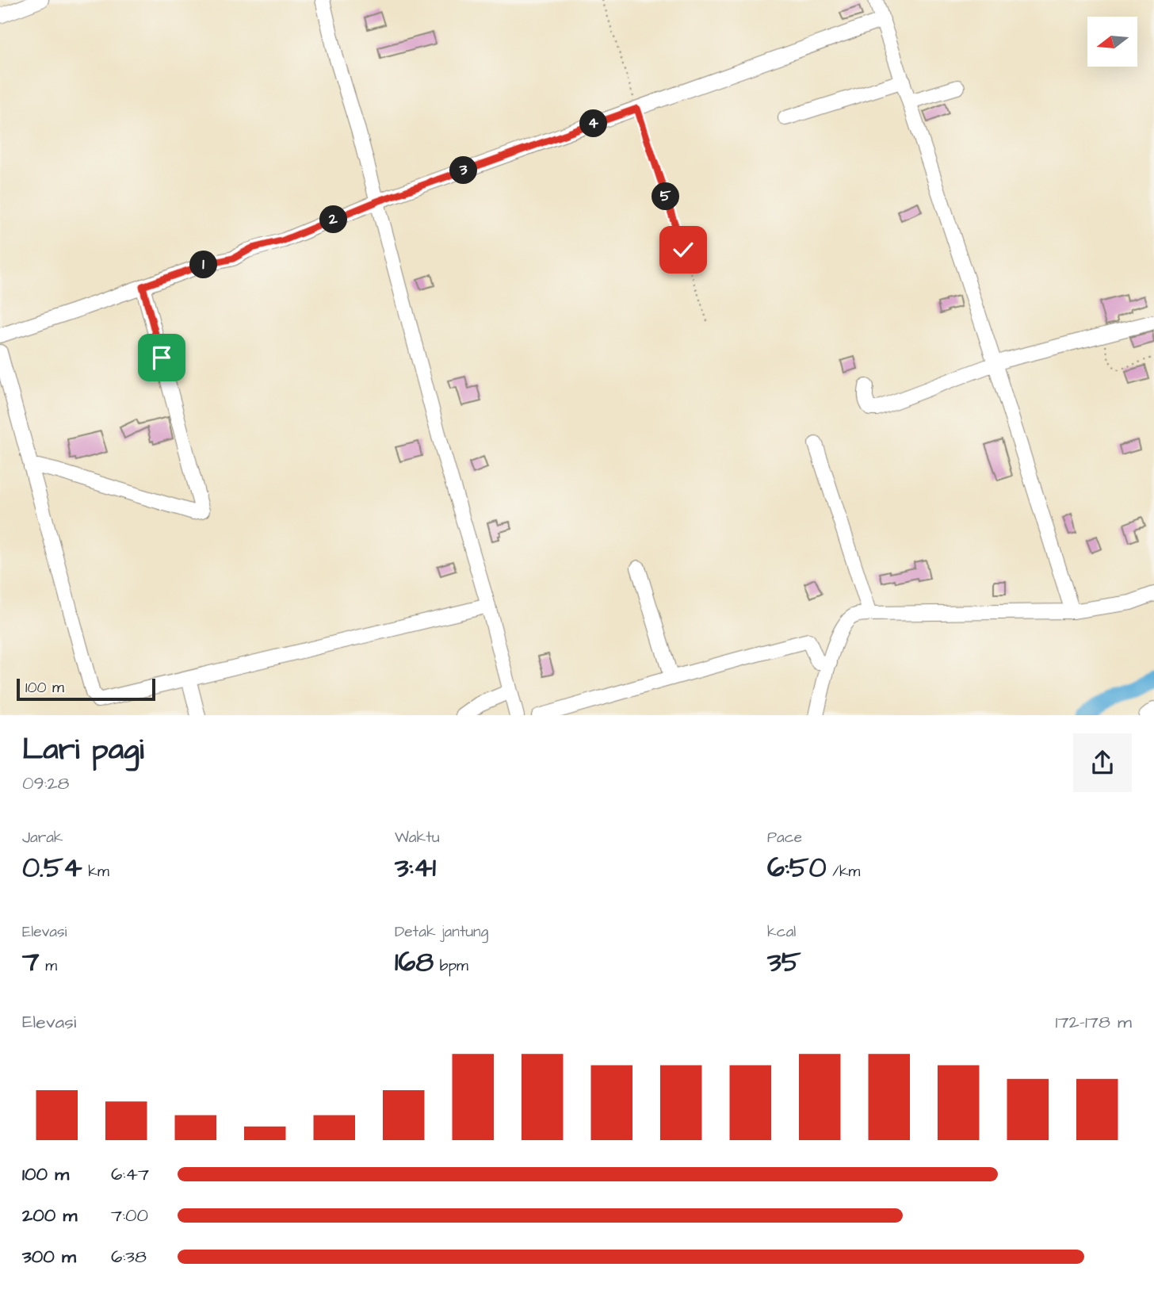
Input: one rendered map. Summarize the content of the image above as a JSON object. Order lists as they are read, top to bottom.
{
  "scale_bar": "100 m",
  "north": "left",
  "page": {
    "pins": [
      "4",
      "3",
      "5",
      "2",
      "1"
    ],
    "scale": "100 m",
    "heading": ["Lari pagi", "09:28"],
    "stats": [
      ["Jarak", "0.54 km"],
      ["Waktu", "3:41"],
      ["Pace", "6:50 /km"],
      ["Elevasi", "7 m"],
      ["Detak jantung", "168 bpm"],
      ["kcal", "35"]
    ],
    "chart": ["Elevasi", "172–178 m"],
    "list": [
      {
        "name": "100 m",
        "note": "6:47"
      },
      {
        "name": "200 m",
        "note": "7:00"
      },
      {
        "name": "300 m",
        "note": "6:38"
      }
    ]
  }
}
